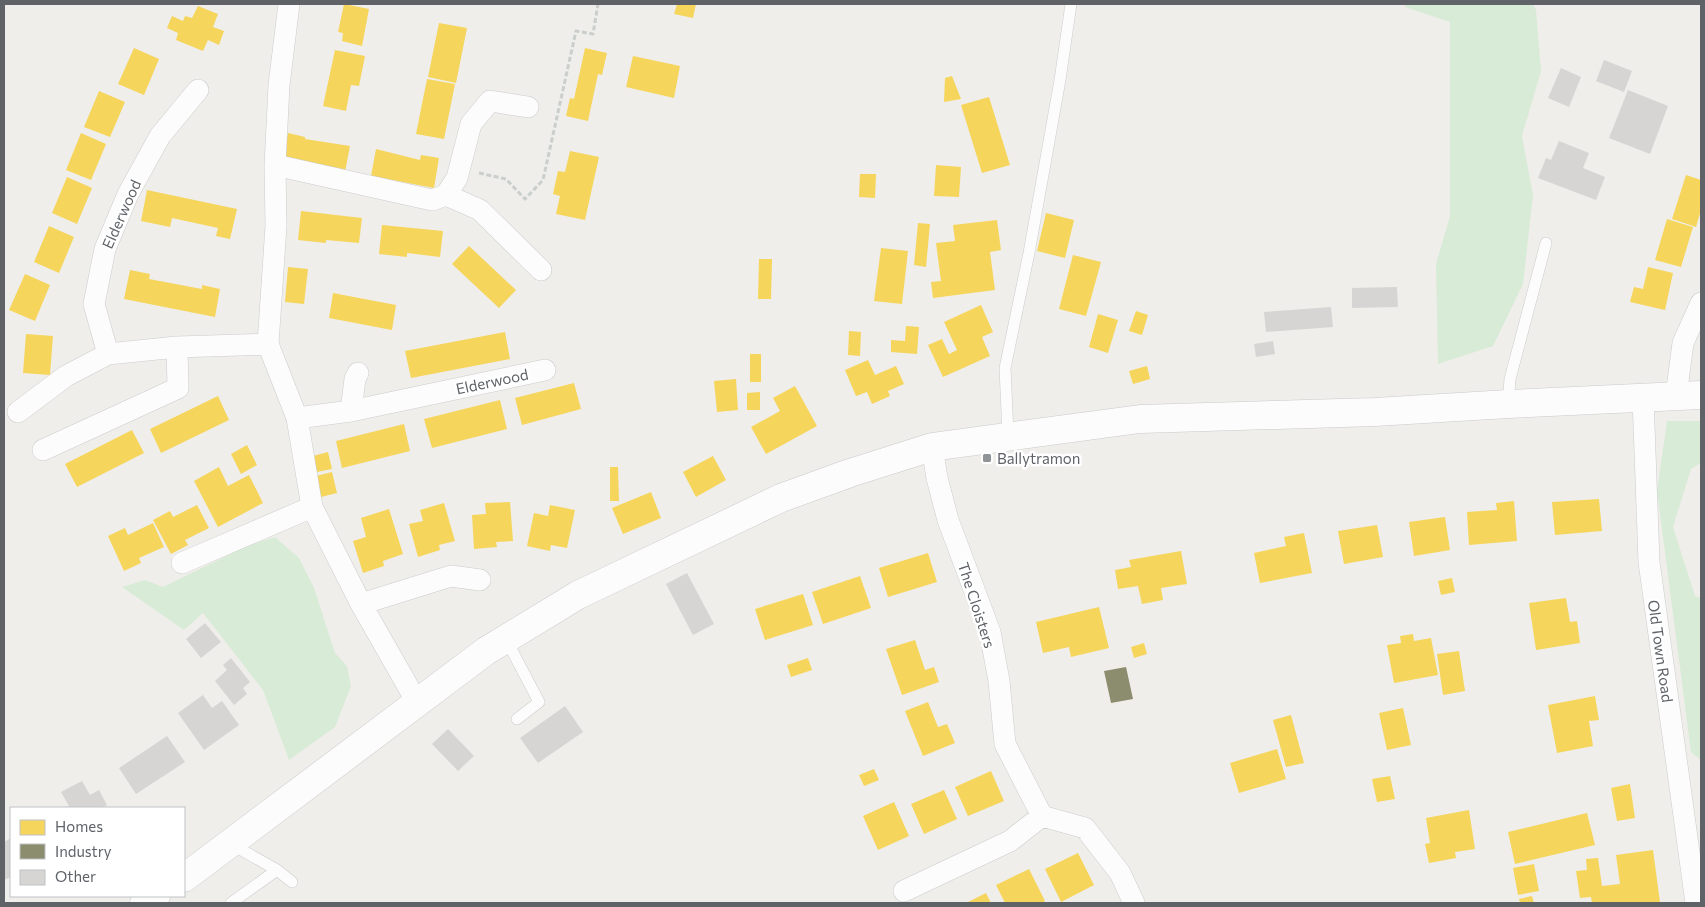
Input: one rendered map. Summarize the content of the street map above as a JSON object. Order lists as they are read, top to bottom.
{
  "streets": {
    "street": ["Elderwood", "The Cloisters", "Old Town Road"]
  },
  "places": {
    "transit": ["Ballytramon"]
  },
  "legend": ["Homes", "Industry", "Other"]
}
